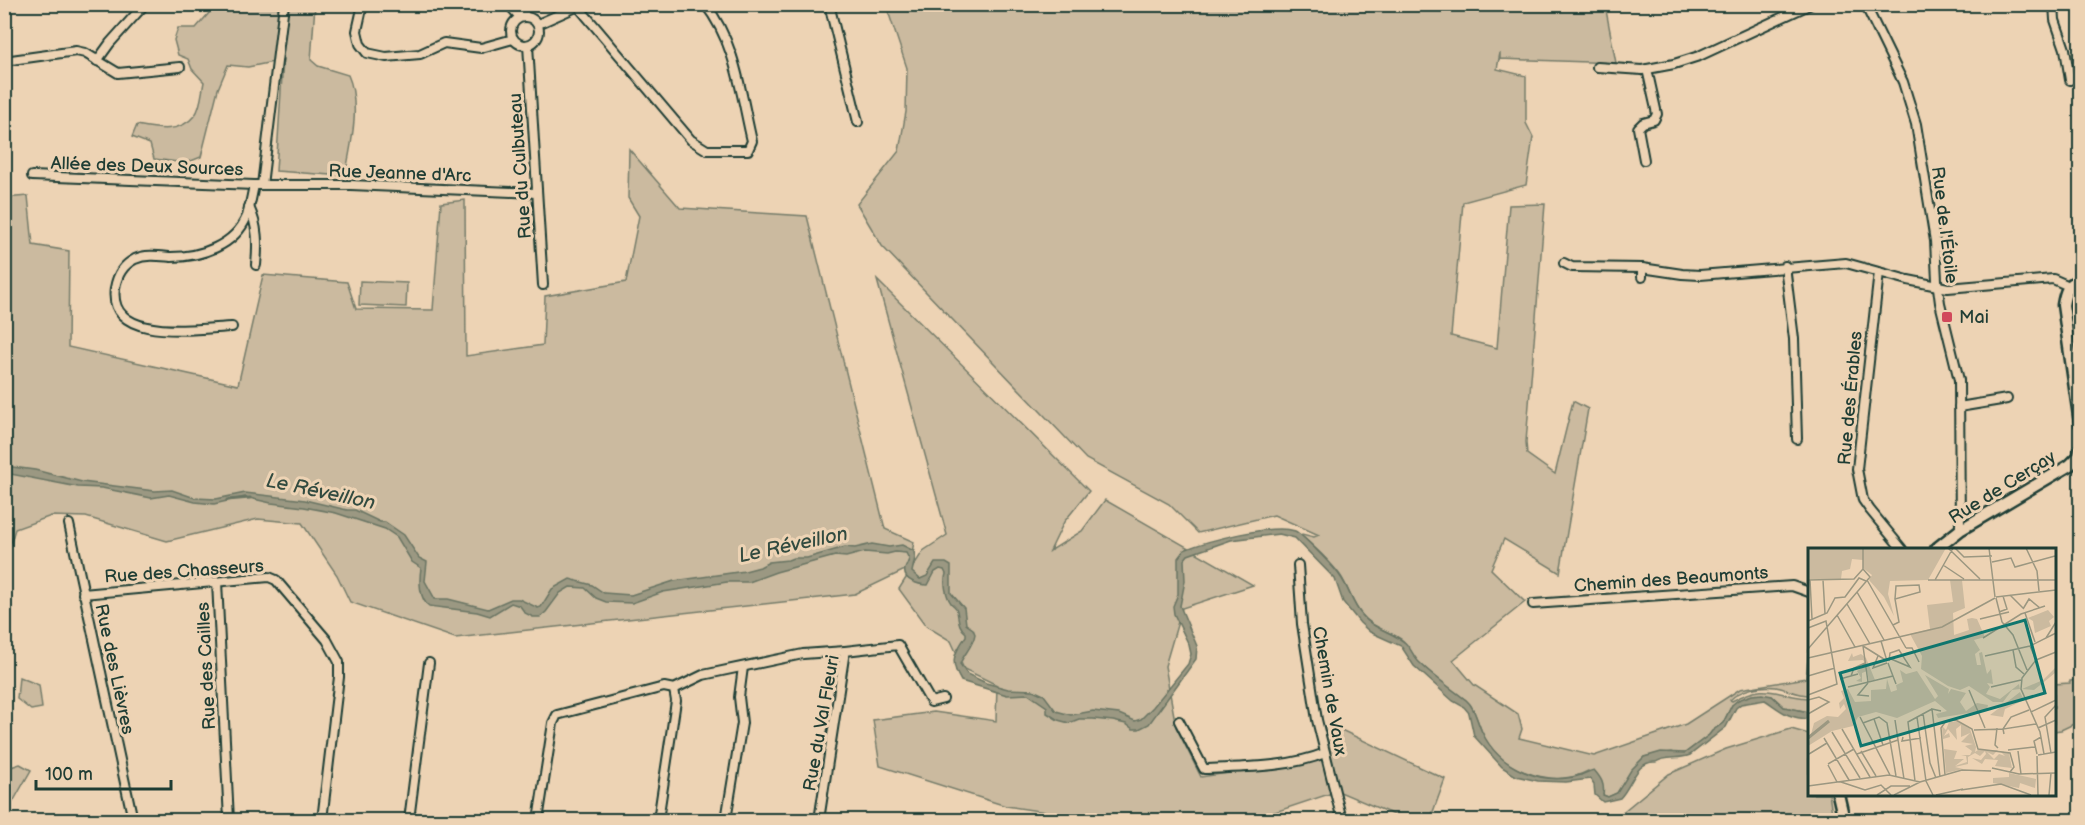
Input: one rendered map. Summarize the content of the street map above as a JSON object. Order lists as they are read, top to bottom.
{
  "streets": {
    "street": [
      "Allée des Deux Sources",
      "Rue du Culbuteau",
      "Rue Jeanne d'Arc",
      "Rue de l'Étoile",
      "Rue des Érables",
      "Rue de Cerçay",
      "Rue des Chasseurs",
      "Chemin des Beaumonts",
      "Rue des Cailles",
      "Rue des Lièvres",
      "Chemin de Vaux",
      "Rue du Val Fleuri"
    ]
  },
  "crossings": [
    ["Allée des Deux Sources", "Rue Jeanne d'Arc"],
    ["Rue du Culbuteau", "Rue Jeanne d'Arc"],
    ["Rue de l'Étoile", "Rue de Cerçay"],
    ["Rue des Chasseurs", "Rue des Cailles"],
    ["Rue des Chasseurs", "Rue des Lièvres"]
  ],
  "water": ["Le Réveillon"],
  "places": {
    "transit": ["Mai"]
  },
  "scale_bar": "100 m"
}
